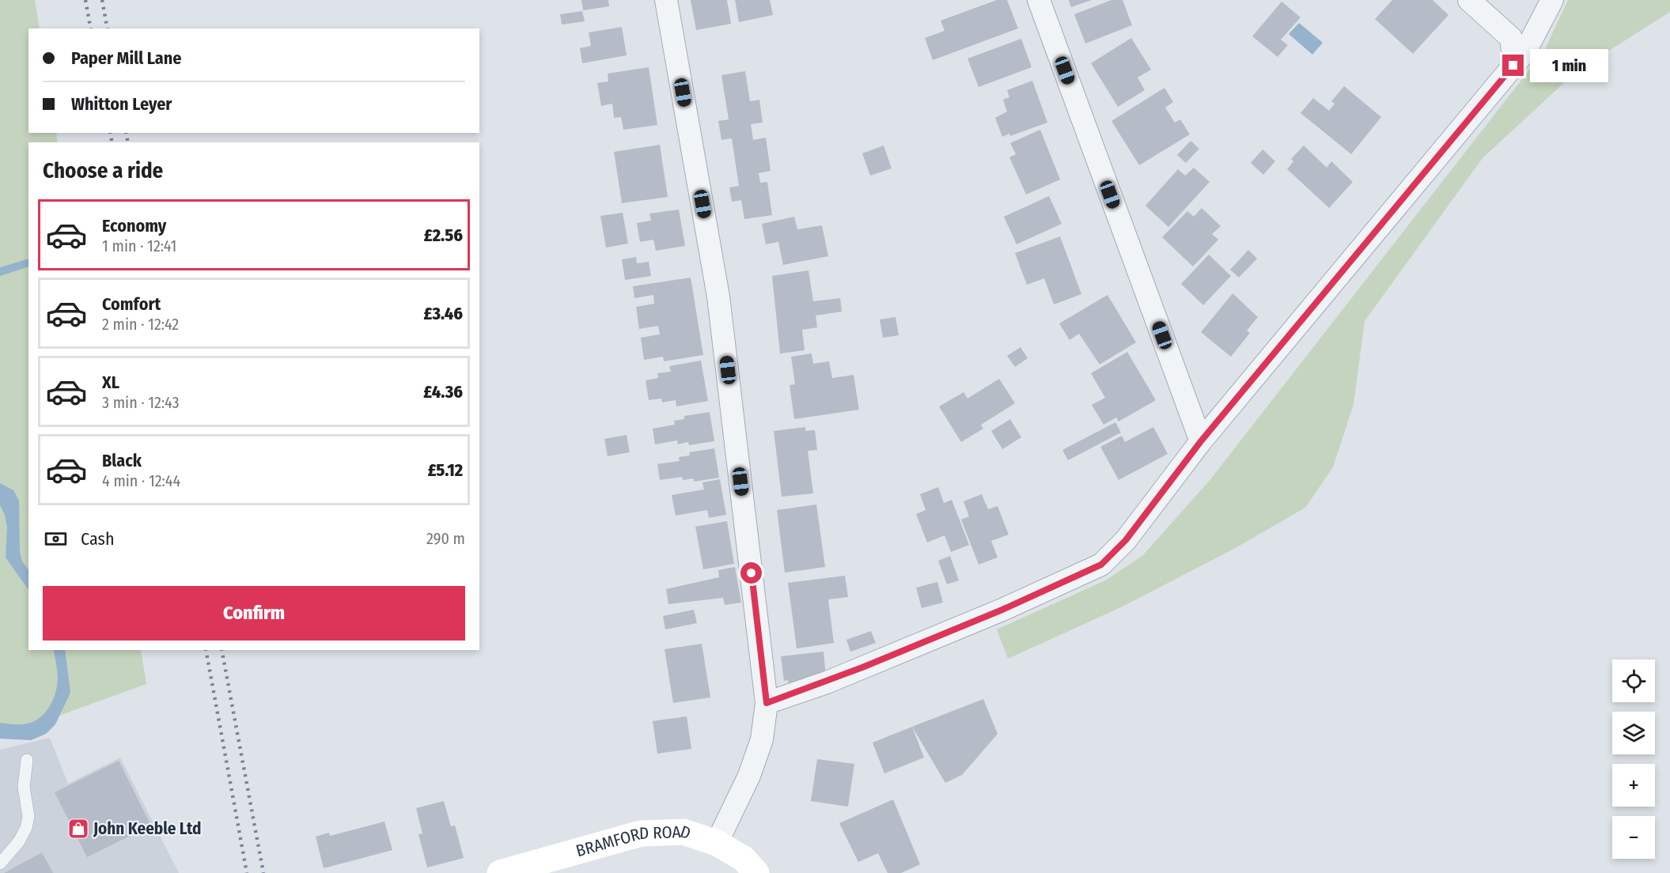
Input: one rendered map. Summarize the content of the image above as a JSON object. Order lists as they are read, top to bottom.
{
  "streets": {
    "main road": ["BRAMFORD ROAD"]
  },
  "places": {
    "shop": ["John Keeble Ltd"]
  },
  "page": {
    "banner": ["Paper Mill Lane", "Whitton Leyer"],
    "bubble": "1 min",
    "heading": "Choose a ride",
    "list": [
      {
        "name": "Economy",
        "note": "1 min · 12:41",
        "value": "£2.56"
      },
      {
        "name": "Comfort",
        "note": "2 min · 12:42",
        "value": "£3.46"
      },
      {
        "name": "XL",
        "note": "3 min · 12:43",
        "value": "£4.36"
      },
      {
        "name": "Black",
        "note": "4 min · 12:44",
        "value": "£5.12"
      }
    ],
    "pay": ["Cash", "290 m"],
    "buttons": "Confirm",
    "map_buttons": ["+", "−"]
  }
}
